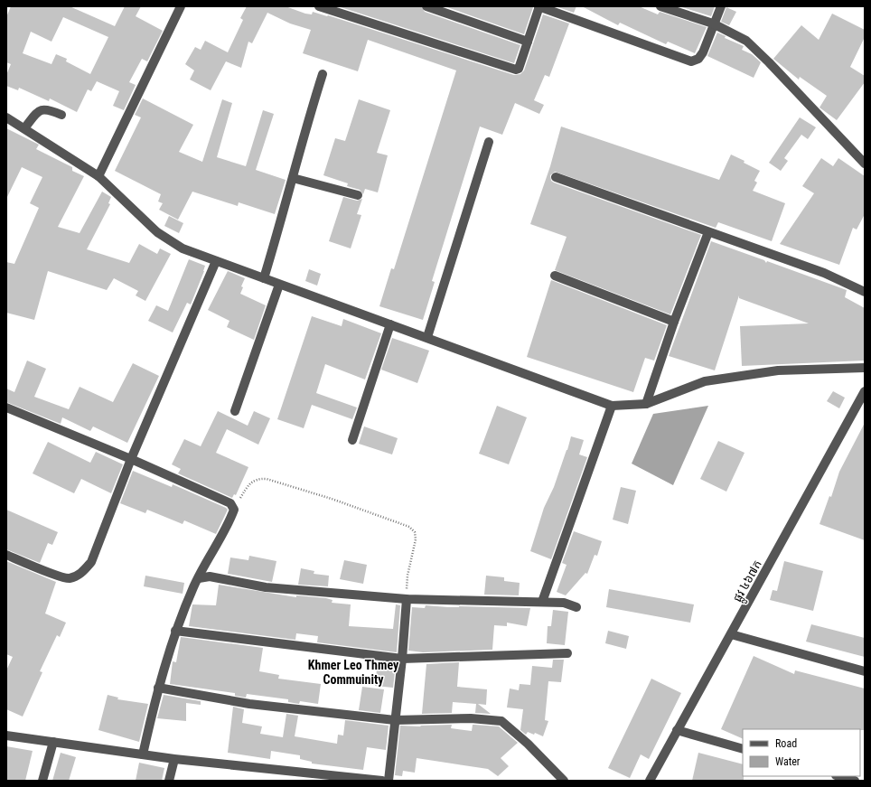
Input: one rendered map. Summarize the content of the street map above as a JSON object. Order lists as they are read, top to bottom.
{
  "streets": {
    "street": ["ផ្លូវ ៤៦៧ក"]
  },
  "districts": ["Khmer Leo Thmey Commuinity"],
  "legend": ["Road", "Water"]
}
